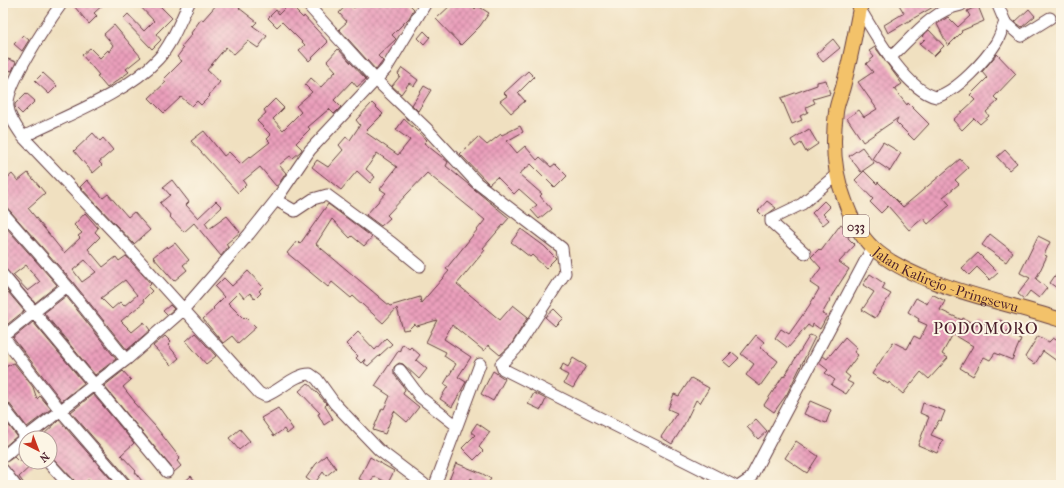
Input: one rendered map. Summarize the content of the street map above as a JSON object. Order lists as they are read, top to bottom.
{
  "streets": {
    "main road": ["033", "Jalan Kalirejo - Pringsewu"]
  },
  "districts": ["PODOMORO"],
  "north": "bottom right"
}
